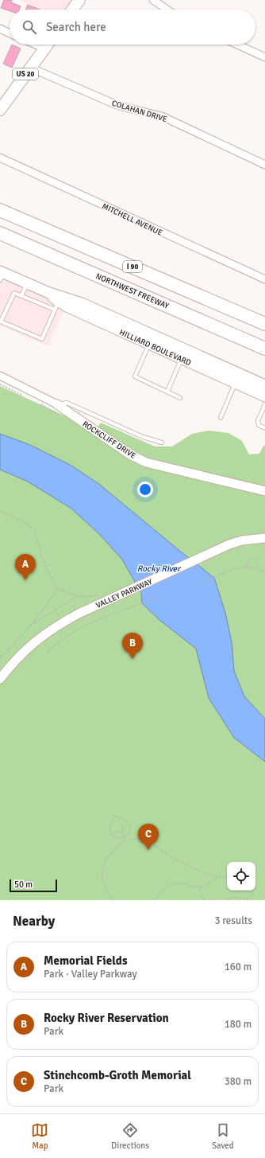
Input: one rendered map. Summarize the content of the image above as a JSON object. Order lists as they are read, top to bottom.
{
  "streets": {
    "highway": ["I 90", "NORTHWEST FREEWAY"],
    "main road": ["US 20", "HILLIARD BOULEVARD"],
    "street": [
      "COLAHAN DRIVE",
      "MITCHELL AVENUE",
      "ROCKCLIFF DRIVE",
      "VALLEY PARKWAY"
    ]
  },
  "crossings": [
    ["US 20", "COLAHAN DRIVE"]
  ],
  "water": ["Rocky River"],
  "scale_bar": "50 m",
  "page": {
    "search": "Search here",
    "pins": ["A", "B", "C"],
    "scale": "50 m",
    "heading": ["Nearby", "3 results"],
    "list": [
      {
        "mark": "A",
        "name": "Memorial Fields",
        "note": "Park · Valley Parkway",
        "value": "160 m"
      },
      {
        "mark": "B",
        "name": "Rocky River Reservation",
        "note": "Park",
        "value": "180 m"
      },
      {
        "mark": "C",
        "name": "Stinchcomb-Groth Memorial",
        "note": "Park",
        "value": "380 m"
      }
    ],
    "nav": ["Map", "Directions", "Saved"]
  }
}
